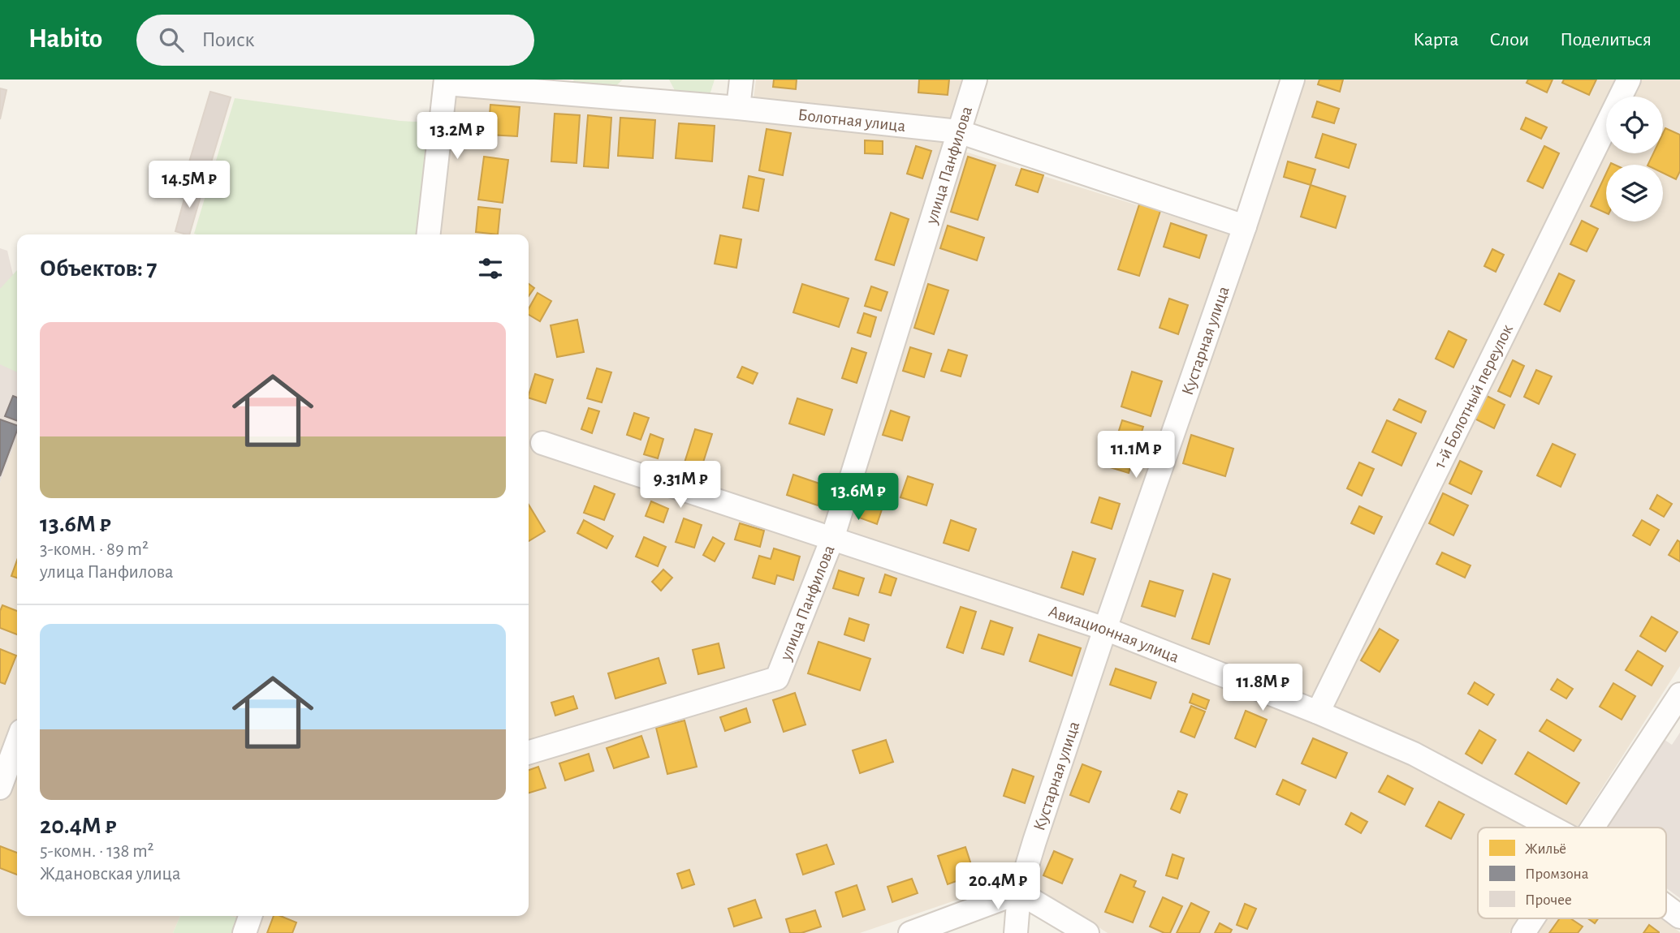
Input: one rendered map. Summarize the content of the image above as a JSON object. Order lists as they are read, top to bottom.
{
  "streets": {
    "street": [
      "Болотная улица",
      "улица Панфилова",
      "Кустарная улица",
      "1-й Болотный переулок",
      "Авиационная улица"
    ]
  },
  "crossings": [
    ["Болотная улица", "улица Панфилова"],
    ["Болотная улица", "Кустарная улица"],
    ["улица Панфилова", "Авиационная улица"],
    ["Кустарная улица", "Авиационная улица"],
    ["1-й Болотный переулок", "Авиационная улица"]
  ],
  "legend": ["Жильё", "Промзона", "Прочее"],
  "page": {
    "header": "Habito",
    "search": "Поиск",
    "nav": ["Карта", "Слои", "Поделиться"],
    "price": [
      "13.2M ₽",
      "14.5M ₽",
      "11.1M ₽",
      "9.31M ₽",
      "13.6M ₽",
      "11.8M ₽",
      "20.4M ₽"
    ],
    "heading": "Объектов: 7",
    "list": [
      {
        "name": "13.6M ₽",
        "note": "3-комн. · 89 m² · улица Панфилова"
      },
      {
        "name": "20.4M ₽",
        "note": "5-комн. · 138 m² · Ждановская улица"
      }
    ]
  }
}
